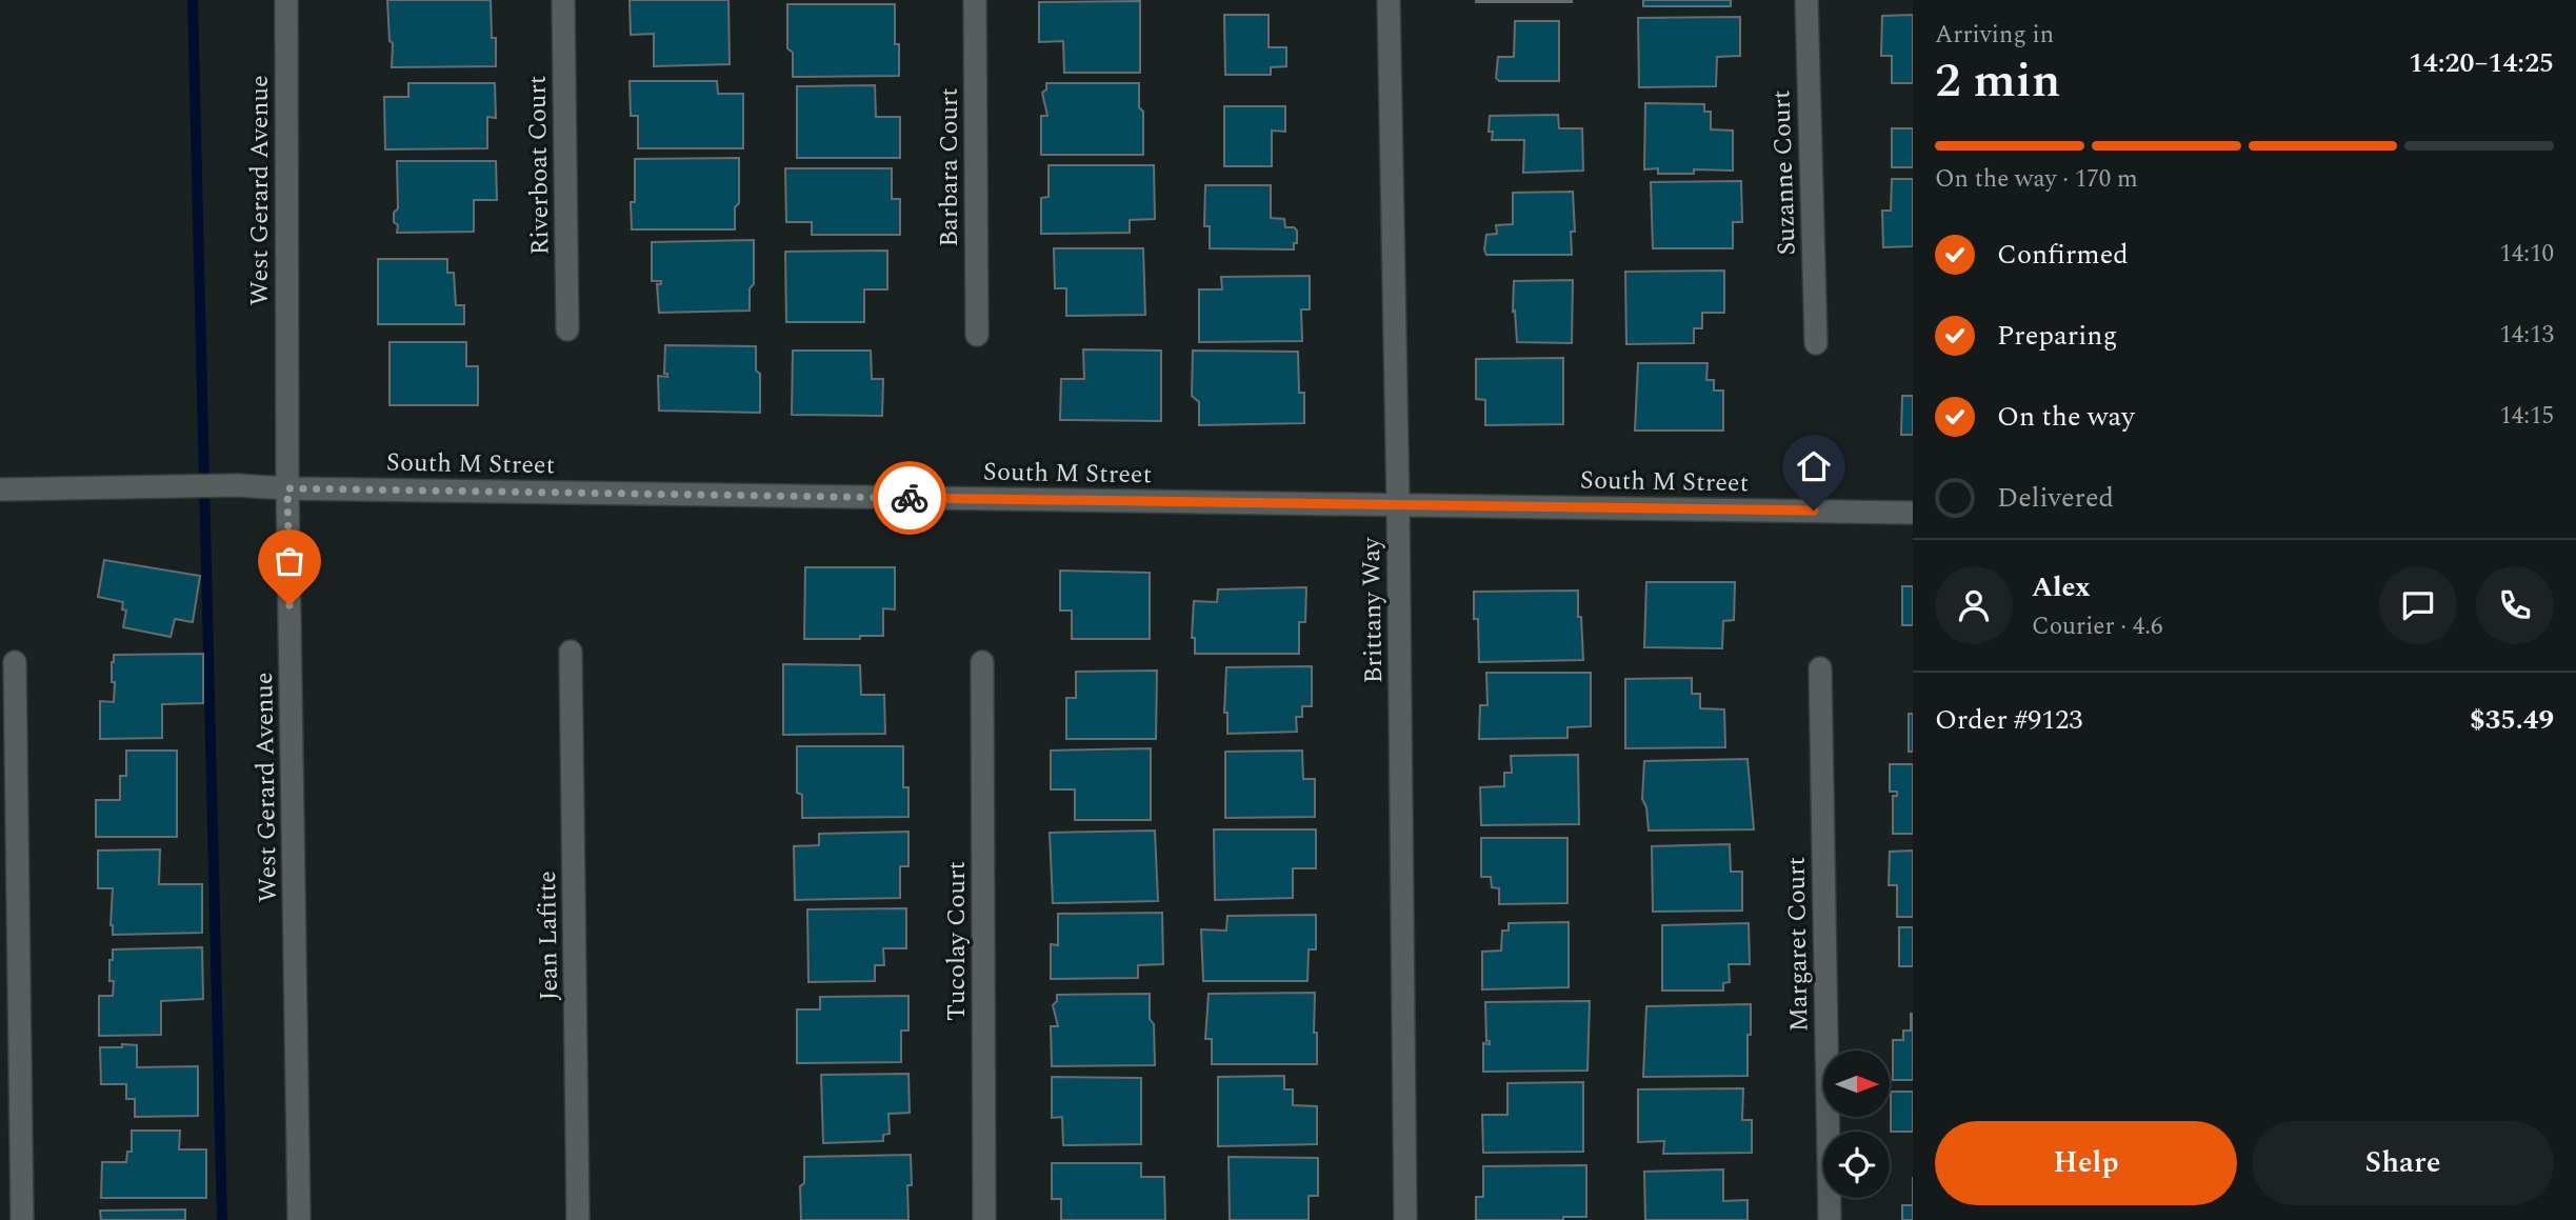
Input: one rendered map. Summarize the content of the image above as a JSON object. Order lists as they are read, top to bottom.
{
  "streets": {
    "street": [
      "Riverboat Court",
      "Barbara Court",
      "Suzanne Court",
      "West Gerard Avenue",
      "South M Street",
      "Brittany Way",
      "Jean Lafitte",
      "Tucolay Court",
      "Margaret Court"
    ]
  },
  "crossings": [
    ["West Gerard Avenue", "South M Street"],
    ["South M Street", "Brittany Way"]
  ],
  "north": "right",
  "page": {
    "heading": ["2 min", "Arriving in", "14:20–14:25"],
    "panel": [
      "Alex",
      "Courier · 4.6",
      "Order #9123",
      "$35.49"
    ],
    "bar": "On the way · 170 m",
    "list": [
      ["Confirmed", "14:10"],
      ["Preparing", "14:13"],
      ["On the way", "14:15"],
      "Delivered"
    ],
    "buttons": ["Help", "Share"]
  }
}
